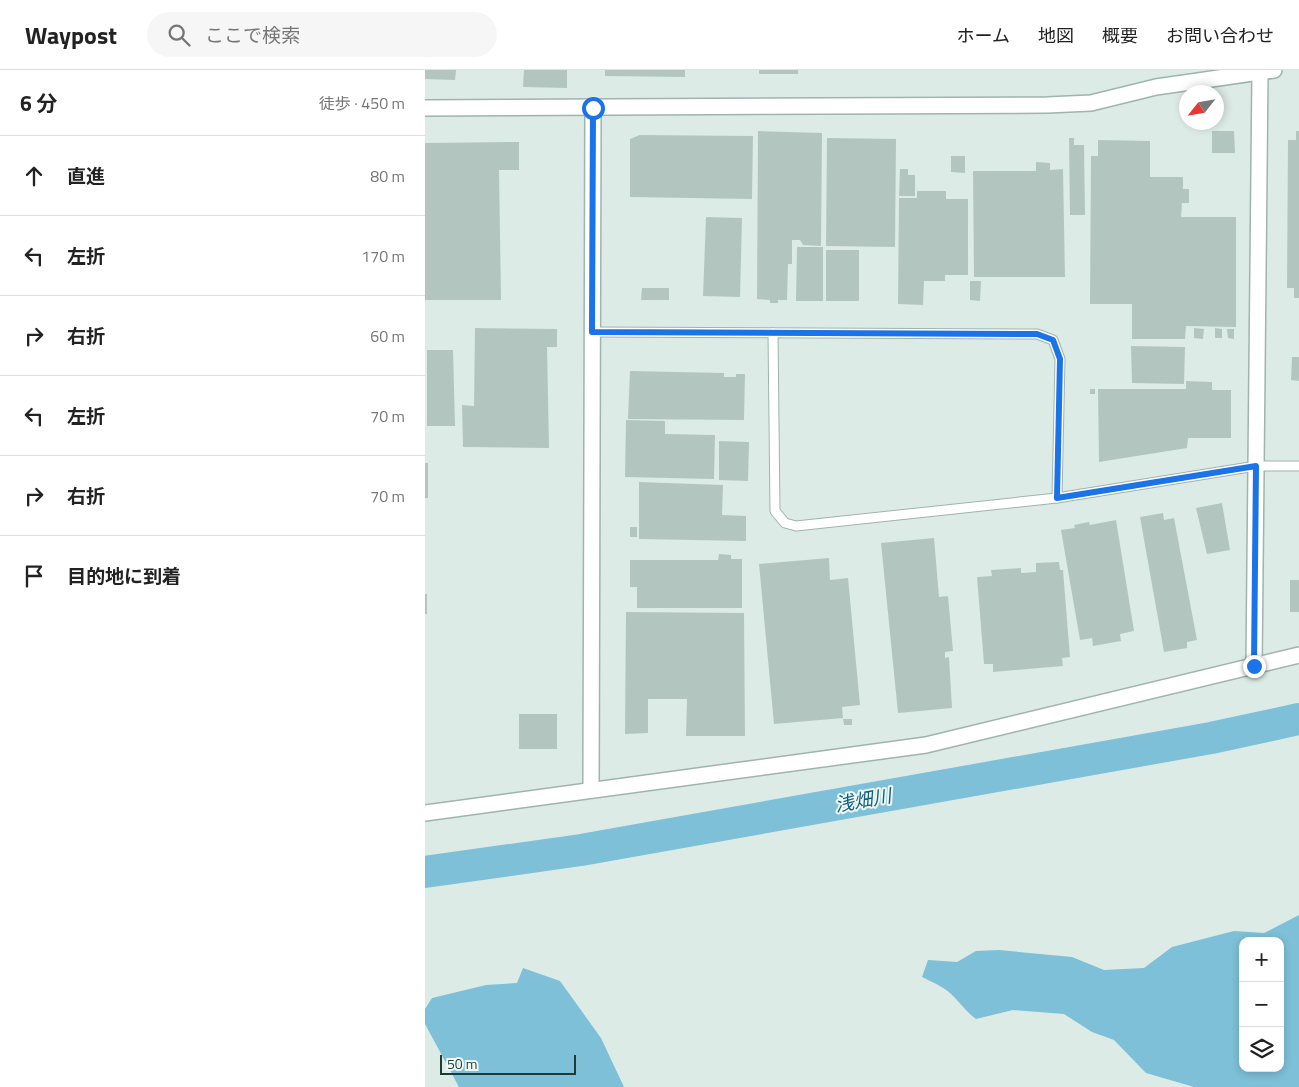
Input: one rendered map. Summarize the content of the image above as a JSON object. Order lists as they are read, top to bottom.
{
  "water": ["浅畑川"],
  "scale_bar": "50 m",
  "north": "bottom left",
  "page": {
    "header": "Waypost",
    "search": "ここで検索",
    "nav": [
      "ホーム",
      "地図",
      "概要",
      "お問い合わせ"
    ],
    "heading": ["6 分", "徒歩 · 450 m"],
    "list": [
      ["直進", "80 m"],
      ["左折", "170 m"],
      ["右折", "60 m"],
      ["左折", "70 m"],
      ["右折", "70 m"],
      "目的地に到着"
    ],
    "map_buttons": ["+", "−"],
    "scale": "50 m"
  }
}
